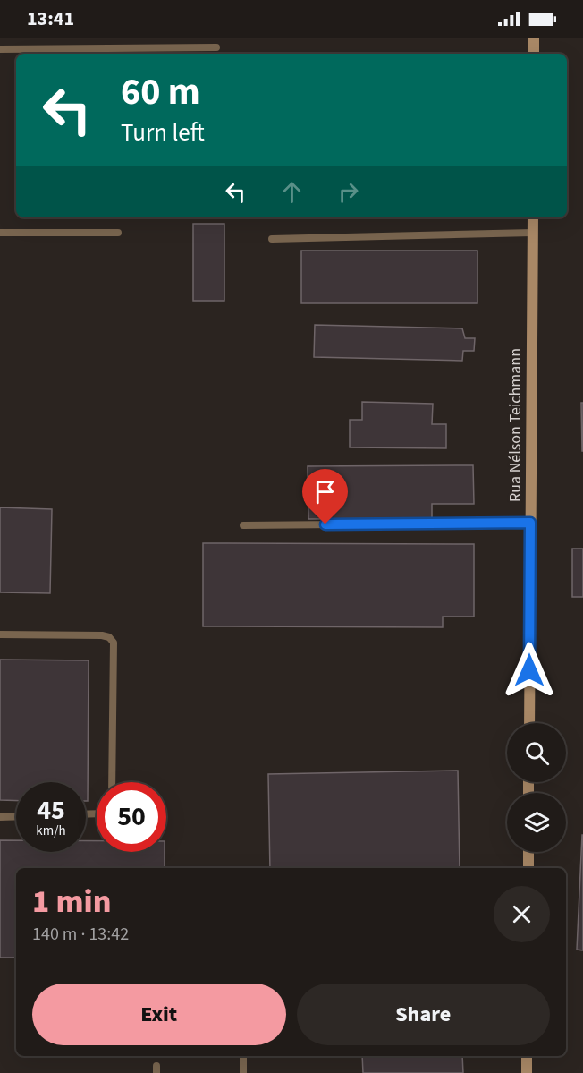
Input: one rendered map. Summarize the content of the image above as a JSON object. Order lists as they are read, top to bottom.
{
  "streets": {
    "main road": ["Rua Nélson Teichmann"]
  },
  "page": {
    "status": "13:41",
    "turn": ["60 m", "Turn left"],
    "speed": "45 km/h",
    "limit": "50",
    "heading": ["1 min", "140 m · 13:42"],
    "buttons": ["Exit", "Share"]
  }
}
